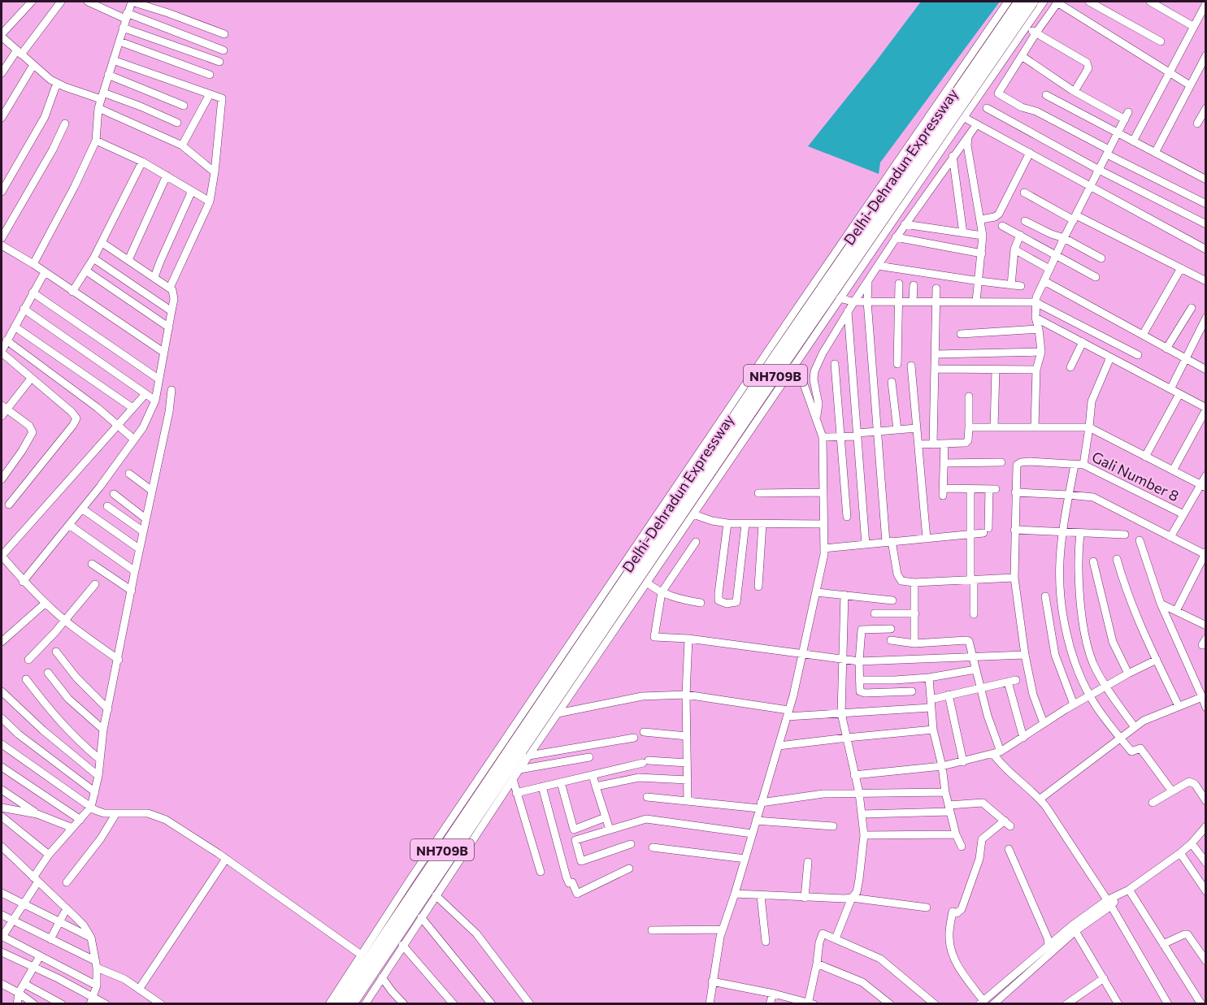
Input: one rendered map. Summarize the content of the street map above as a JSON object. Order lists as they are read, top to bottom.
{
  "streets": {
    "highway": ["Delhi-Dehradun Expressway", "NH709B"],
    "street": ["Gali Number 8"]
  }
}
